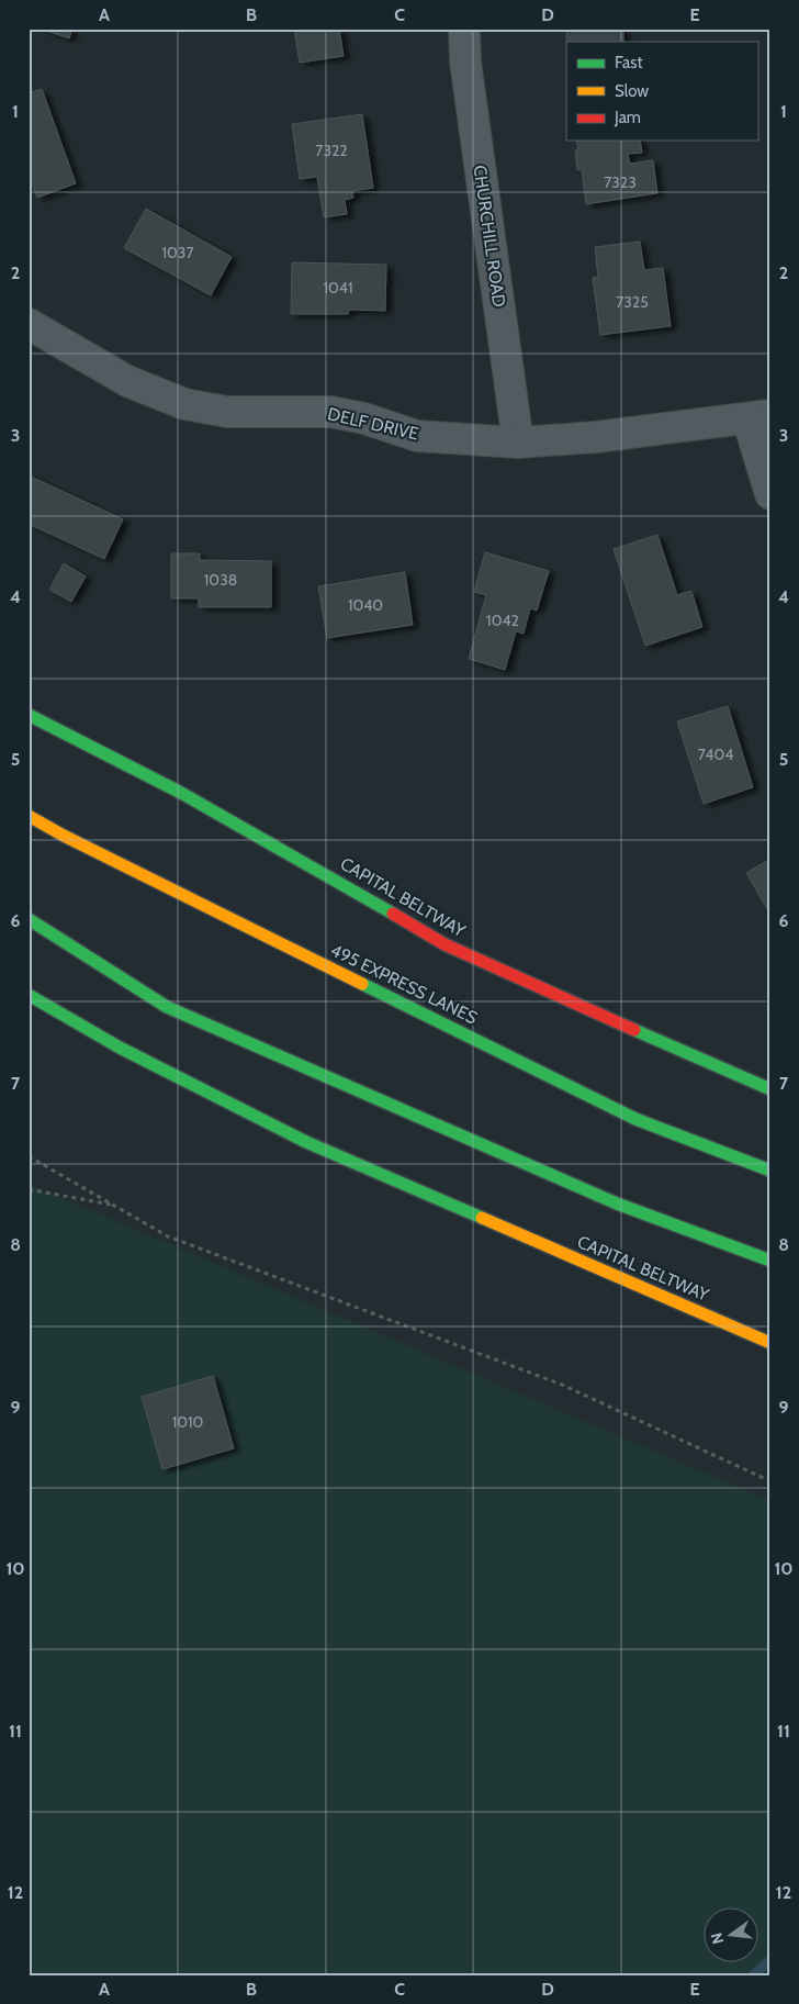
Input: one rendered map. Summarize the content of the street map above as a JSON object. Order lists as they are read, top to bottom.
{
  "streets": {
    "highway": ["CAPITAL BELTWAY", "495 EXPRESS LANES"],
    "street": ["CHURCHILL ROAD", "DELF DRIVE"]
  },
  "crossings": [
    ["CHURCHILL ROAD", "DELF DRIVE"]
  ],
  "house_numbers": [
    "7322",
    "7323",
    "1037",
    "1041",
    "7325",
    "1038",
    "1040",
    "1042",
    "7404",
    "1010"
  ],
  "legend": ["Fast", "Slow", "Jam"],
  "north": "left",
  "grid": {
    "columns": [
      "A",
      "B",
      "C",
      "D",
      "E"
    ],
    "rows": [
      "1",
      "2",
      "3",
      "4",
      "5",
      "6",
      "7",
      "8",
      "9",
      "10",
      "11",
      "12"
    ]
  }
}
